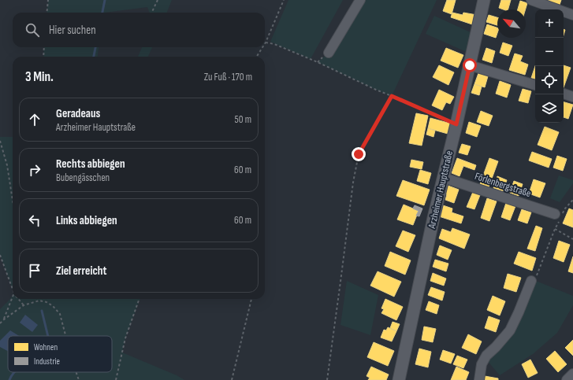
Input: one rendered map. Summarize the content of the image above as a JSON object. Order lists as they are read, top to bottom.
{
  "streets": {
    "street": ["Förlenbergstraße", "Arzheimer Hauptstraße"]
  },
  "crossings": [
    ["Förlenbergstraße", "Arzheimer Hauptstraße"]
  ],
  "legend": ["Wohnen", "Industrie"],
  "north": "top left",
  "page": {
    "map_buttons": ["+", "−"],
    "search": "Hier suchen",
    "heading": ["3 Min.", "Zu Fuß · 170 m"],
    "list": [
      ["Geradeaus", "Arzheimer Hauptstraße", "50 m"],
      ["Rechts abbiegen", "Bubengässchen", "60 m"],
      ["Links abbiegen", "60 m"],
      "Ziel erreicht"
    ]
  }
}
